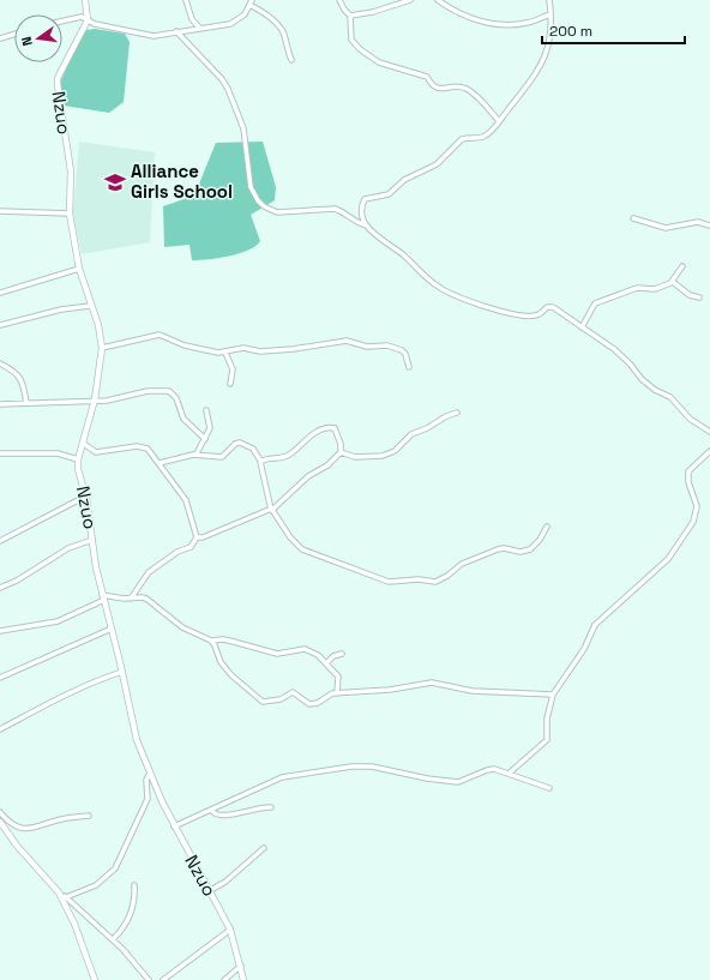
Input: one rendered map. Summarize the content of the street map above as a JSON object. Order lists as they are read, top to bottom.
{
  "streets": {
    "street": ["Nzuo"]
  },
  "places": {
    "school or university": ["Alliance Girls School"]
  },
  "scale_bar": "200 m",
  "north": "left"
}
